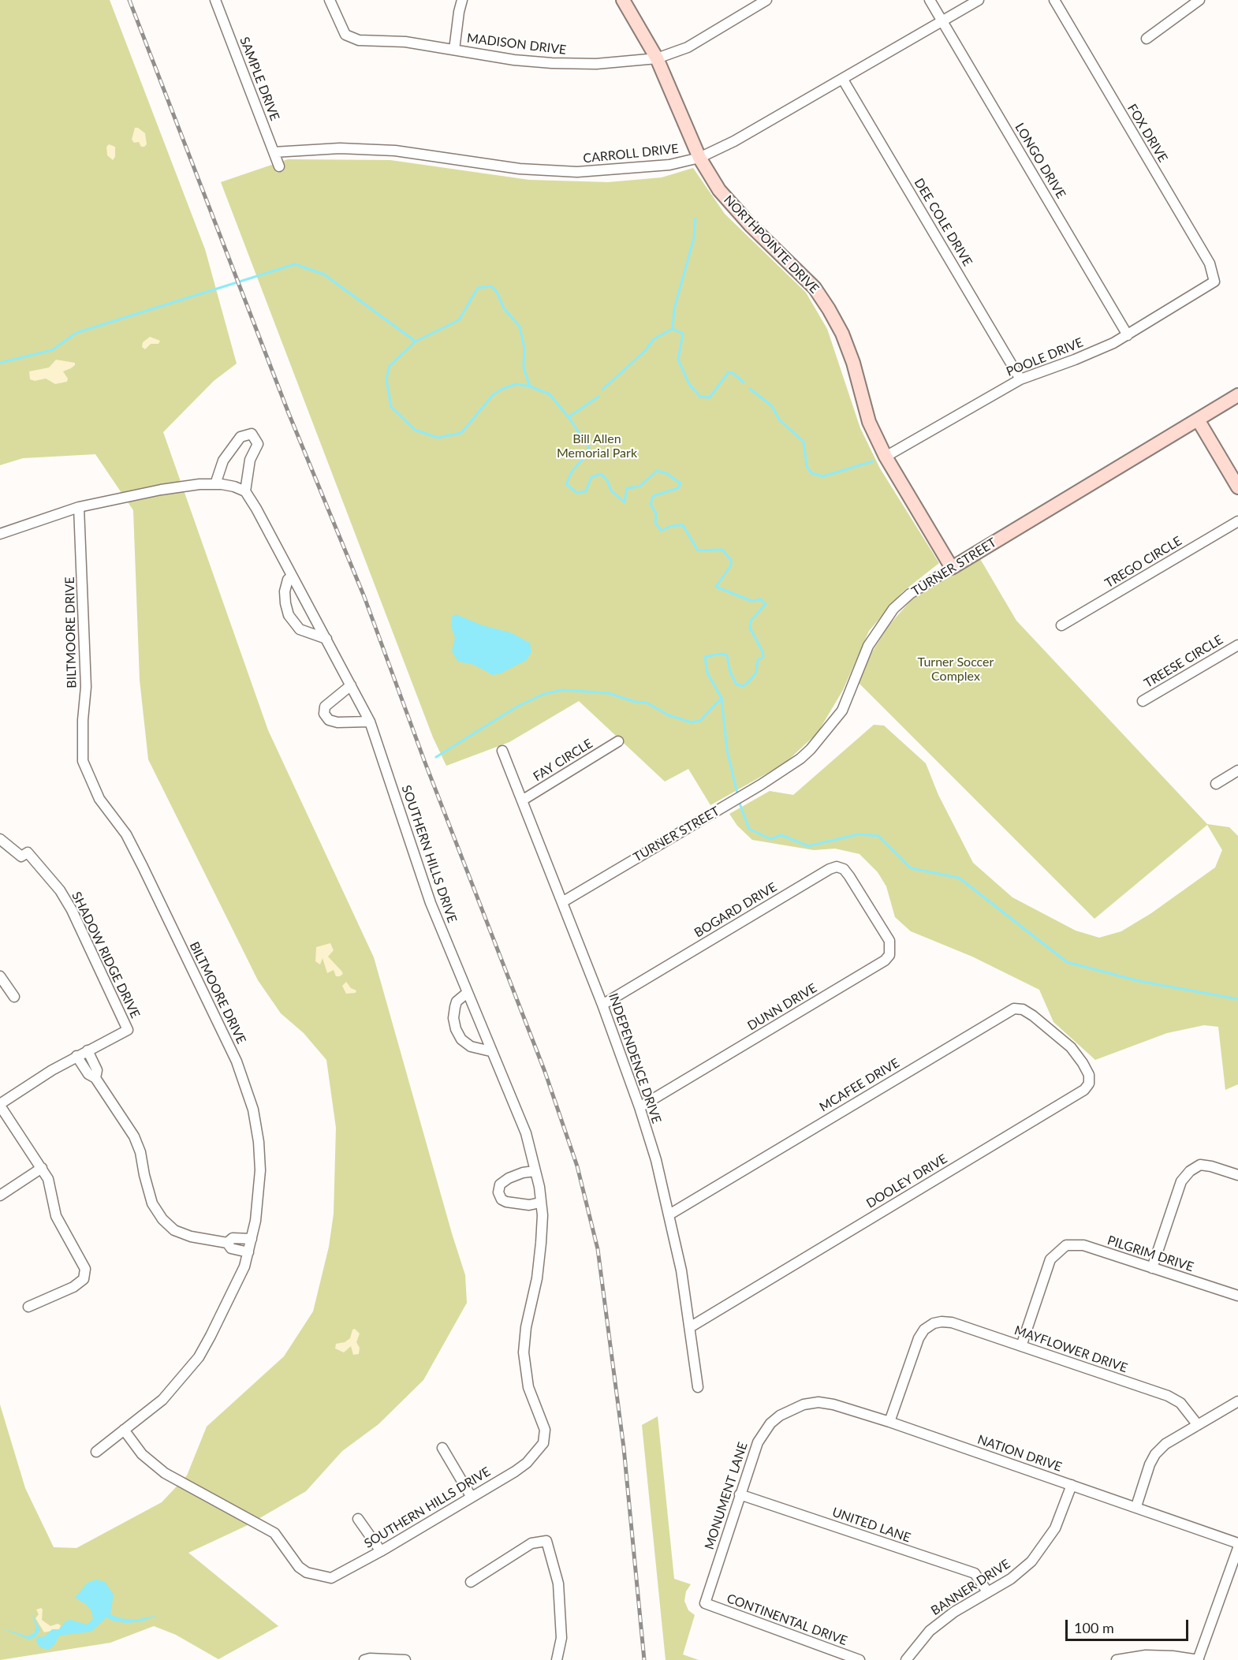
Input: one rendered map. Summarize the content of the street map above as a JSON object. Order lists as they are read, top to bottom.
{
  "streets": {
    "street": [
      "MADISON DRIVE",
      "SAMPLE DRIVE",
      "FOX DRIVE",
      "CARROLL DRIVE",
      "LONGO DRIVE",
      "DEE COLE DRIVE",
      "NORTHPOINTE DRIVE",
      "POOLE DRIVE",
      "TREGO CIRCLE",
      "TURNER STREET",
      "BILTMOORE DRIVE",
      "TREESE CIRCLE",
      "FAY CIRCLE",
      "SOUTHERN HILLS DRIVE",
      "BOGARD DRIVE",
      "SHADOW RIDGE DRIVE",
      "DUNN DRIVE",
      "INDEPENDENCE DRIVE",
      "MCAFEE DRIVE",
      "DOOLEY DRIVE",
      "PILGRIM DRIVE",
      "MAYFLOWER DRIVE",
      "NATION DRIVE",
      "MONUMENT LANE",
      "UNITED LANE",
      "BANNER DRIVE",
      "CONTINENTAL DRIVE"
    ]
  },
  "crossings": [
    ["MADISON DRIVE", "NORTHPOINTE DRIVE"],
    ["SAMPLE DRIVE", "CARROLL DRIVE"],
    ["FOX DRIVE", "POOLE DRIVE"],
    ["CARROLL DRIVE", "LONGO DRIVE"],
    ["CARROLL DRIVE", "DEE COLE DRIVE"],
    ["CARROLL DRIVE", "NORTHPOINTE DRIVE"],
    ["LONGO DRIVE", "POOLE DRIVE"],
    ["DEE COLE DRIVE", "POOLE DRIVE"],
    ["NORTHPOINTE DRIVE", "POOLE DRIVE"],
    ["NORTHPOINTE DRIVE", "TURNER STREET"],
    ["TURNER STREET", "INDEPENDENCE DRIVE"],
    ["BILTMOORE DRIVE", "SOUTHERN HILLS DRIVE"],
    ["FAY CIRCLE", "INDEPENDENCE DRIVE"],
    ["BOGARD DRIVE", "DUNN DRIVE"],
    ["BOGARD DRIVE", "INDEPENDENCE DRIVE"],
    ["DUNN DRIVE", "INDEPENDENCE DRIVE"],
    ["INDEPENDENCE DRIVE", "MCAFEE DRIVE"],
    ["INDEPENDENCE DRIVE", "DOOLEY DRIVE"],
    ["MCAFEE DRIVE", "DOOLEY DRIVE"],
    ["PILGRIM DRIVE", "MAYFLOWER DRIVE"],
    ["MAYFLOWER DRIVE", "NATION DRIVE"],
    ["NATION DRIVE", "MONUMENT LANE"],
    ["NATION DRIVE", "BANNER DRIVE"],
    ["MONUMENT LANE", "UNITED LANE"],
    ["MONUMENT LANE", "CONTINENTAL DRIVE"],
    ["UNITED LANE", "BANNER DRIVE"]
  ],
  "parks": ["Bill Allen Memorial Park", "Turner Soccer Complex"],
  "scale_bar": "100 m"
}
